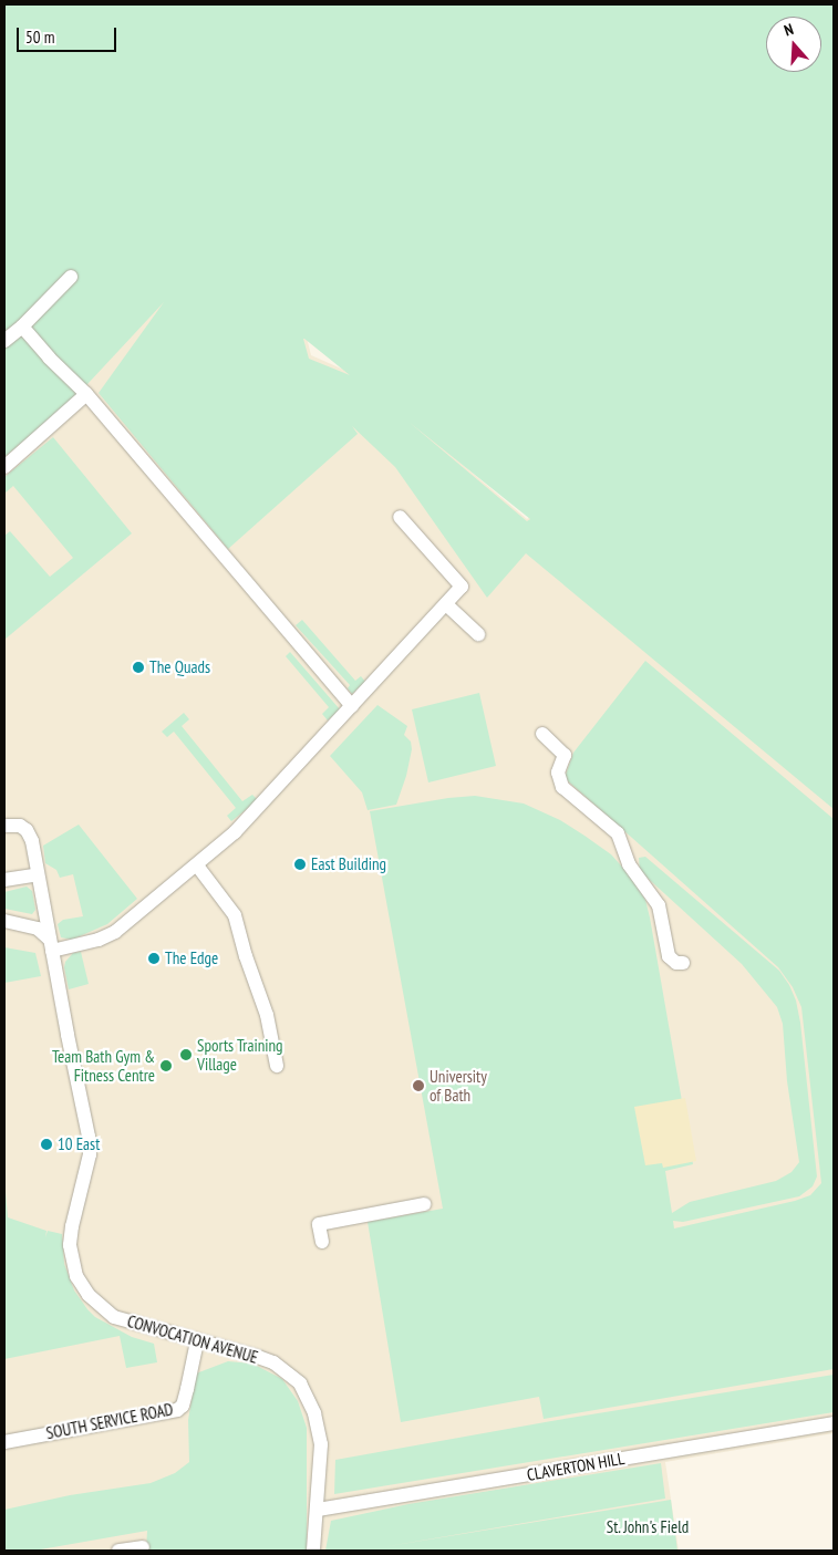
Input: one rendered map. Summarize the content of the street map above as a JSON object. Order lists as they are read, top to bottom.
{
  "streets": {
    "street": ["CONVOCATION AVENUE", "SOUTH SERVICE ROAD", "CLAVERTON HILL"]
  },
  "crossings": [
    ["CONVOCATION AVENUE", "SOUTH SERVICE ROAD"],
    ["CONVOCATION AVENUE", "CLAVERTON HILL"]
  ],
  "parks": ["St. John's Field"],
  "places": [
    "The Quads",
    "East Building",
    "The Edge",
    "Sports Training Village",
    "Team Bath Gym & Fitness Centre",
    "University of Bath",
    "10 East"
  ],
  "scale_bar": "50 m",
  "north": "top"
}
